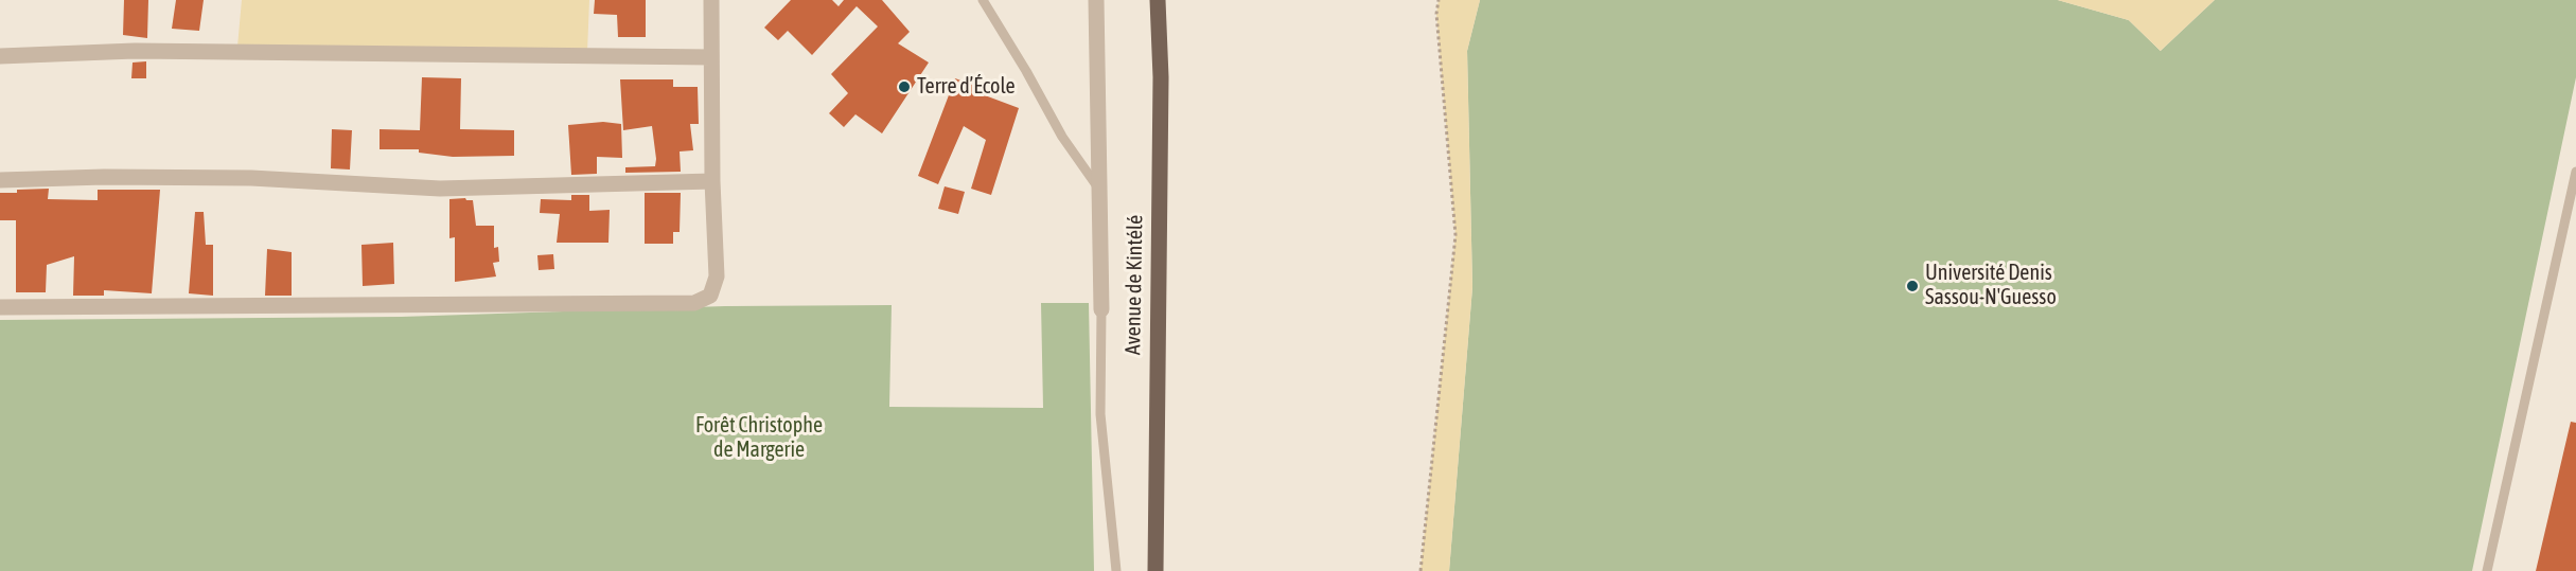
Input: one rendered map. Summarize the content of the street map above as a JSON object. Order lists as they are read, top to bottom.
{
  "streets": {
    "main road": ["Avenue de Kintélé"]
  },
  "parks": ["Forêt Christophe de Margerie"],
  "places": ["Terre d’École", "Université Denis Sassou-N'Guesso"]
}
